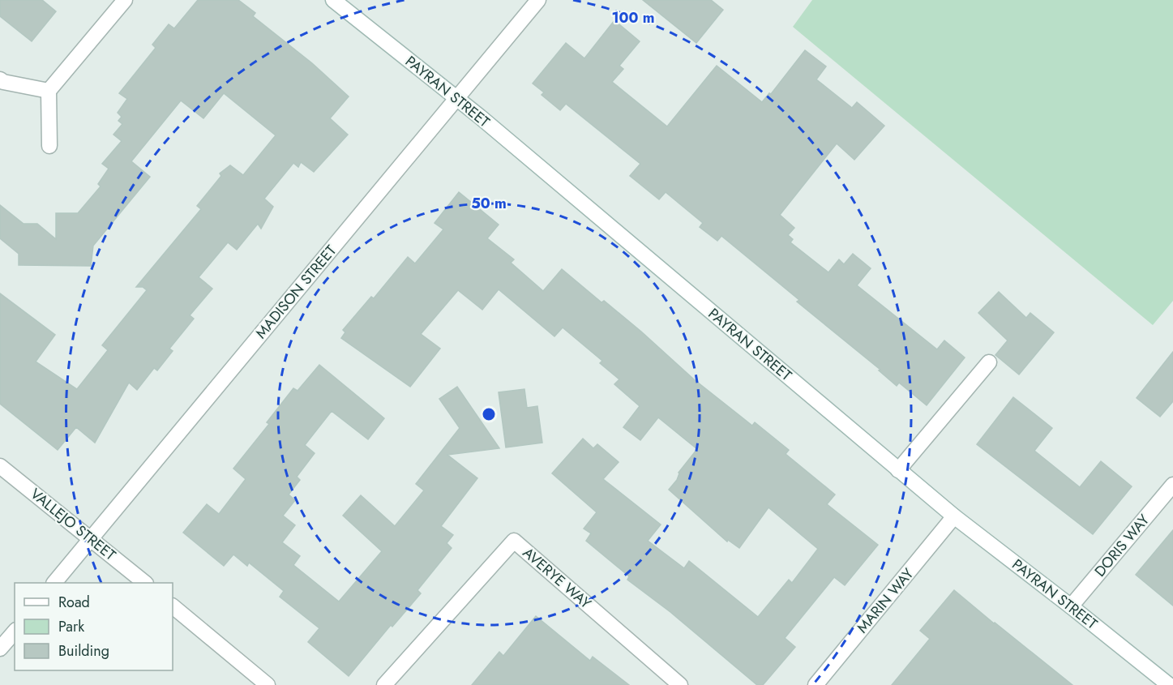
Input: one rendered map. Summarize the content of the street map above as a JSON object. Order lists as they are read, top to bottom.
{
  "streets": {
    "street": [
      "PAYRAN STREET",
      "MADISON STREET",
      "VALLEJO STREET",
      "DORIS WAY",
      "AVERYE WAY",
      "MARIN WAY"
    ]
  },
  "crossings": [
    ["PAYRAN STREET", "MADISON STREET"],
    ["PAYRAN STREET", "DORIS WAY"],
    ["PAYRAN STREET", "MARIN WAY"],
    ["MADISON STREET", "VALLEJO STREET"]
  ],
  "legend": ["Road", "Park", "Building"],
  "rings": ["100 m", "50 m"]
}
